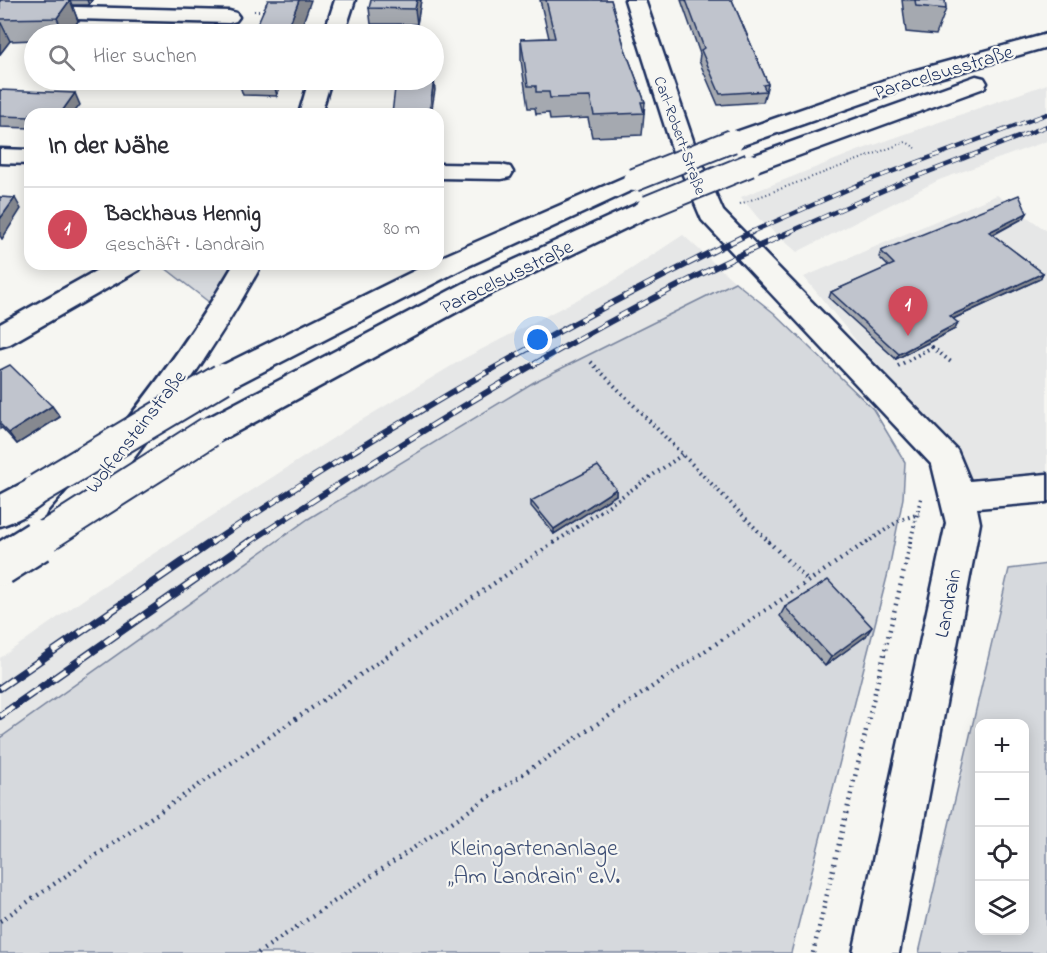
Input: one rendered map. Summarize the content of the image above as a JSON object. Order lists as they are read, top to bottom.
{
  "streets": {
    "main road": [
      "Paracelsusstraße",
      "Carl-Robert-Straße",
      "Wolfensteinstraße",
      "Landrain"
    ]
  },
  "crossings": [
    ["Carl-Robert-Straße", "Landrain"]
  ],
  "parks": ["Kleingartenanlage „Am Landrain“ e.V."],
  "page": {
    "search": "Hier suchen",
    "heading": "In der Nähe",
    "list": [
      {
        "mark": "1",
        "name": "Backhaus Hennig",
        "note": "Geschäft · Landrain",
        "value": "80 m"
      }
    ],
    "pins": "1",
    "map_buttons": ["+", "−"]
  }
}
